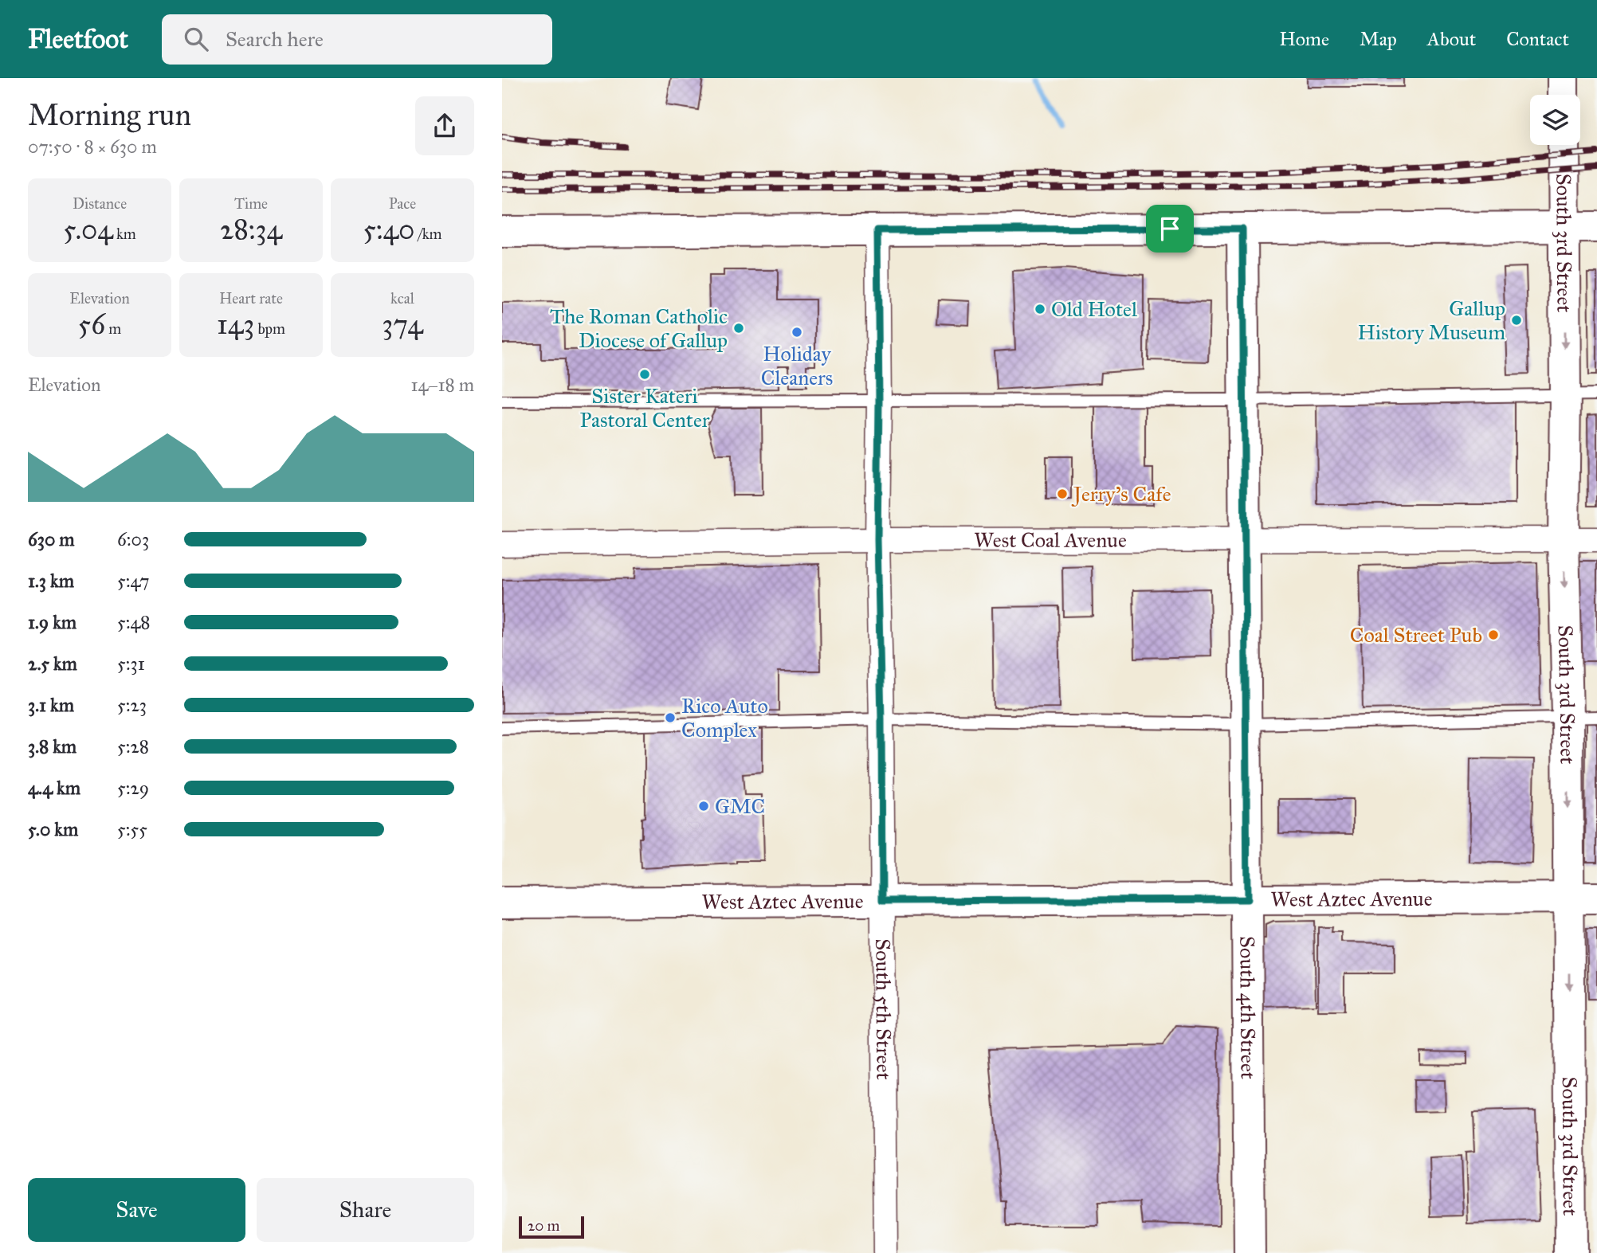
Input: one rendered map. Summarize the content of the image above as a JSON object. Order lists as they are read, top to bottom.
{
  "streets": {
    "main road": ["South 3rd Street", "West Aztec Avenue", "South 4th Street"],
    "street": ["West Coal Avenue", "South 5th Street"]
  },
  "crossings": [
    ["South 3rd Street", "West Coal Avenue"],
    ["South 3rd Street", "West Aztec Avenue"],
    ["West Coal Avenue", "South 4th Street"],
    ["West Coal Avenue", "South 5th Street"],
    ["West Aztec Avenue", "South 4th Street"],
    ["West Aztec Avenue", "South 5th Street"]
  ],
  "one_way": ["South 3rd Street"],
  "places": [
    "Old Hotel",
    "Gallup History Museum",
    "The Roman Catholic Diocese of Gallup",
    "Holiday Cleaners",
    "Sister Kateri Pastoral Center",
    "Jerry's Cafe",
    "Coal Street Pub",
    "Rico Auto Complex",
    "GMC"
  ],
  "scale_bar": "20 m",
  "page": {
    "header": "Fleetfoot",
    "search": "Search here",
    "nav": [
      "Home",
      "Map",
      "About",
      "Contact"
    ],
    "heading": ["Morning run", "07:50 · 8 × 630 m"],
    "stats": [
      ["Distance", "5.04 km"],
      ["Time", "28:34"],
      ["Pace", "5:40 /km"],
      ["Elevation", "56 m"],
      ["Heart rate", "143 bpm"],
      ["kcal", "374"]
    ],
    "chart": ["Elevation", "14–18 m"],
    "list": [
      {
        "name": "630 m",
        "note": "6:03"
      },
      {
        "name": "1.3 km",
        "note": "5:47"
      },
      {
        "name": "1.9 km",
        "note": "5:48"
      },
      {
        "name": "2.5 km",
        "note": "5:31"
      },
      {
        "name": "3.1 km",
        "note": "5:23"
      },
      {
        "name": "3.8 km",
        "note": "5:28"
      },
      {
        "name": "4.4 km",
        "note": "5:29"
      },
      {
        "name": "5.0 km",
        "note": "5:55"
      }
    ],
    "buttons": ["Save", "Share"],
    "scale": "20 m"
  }
}
